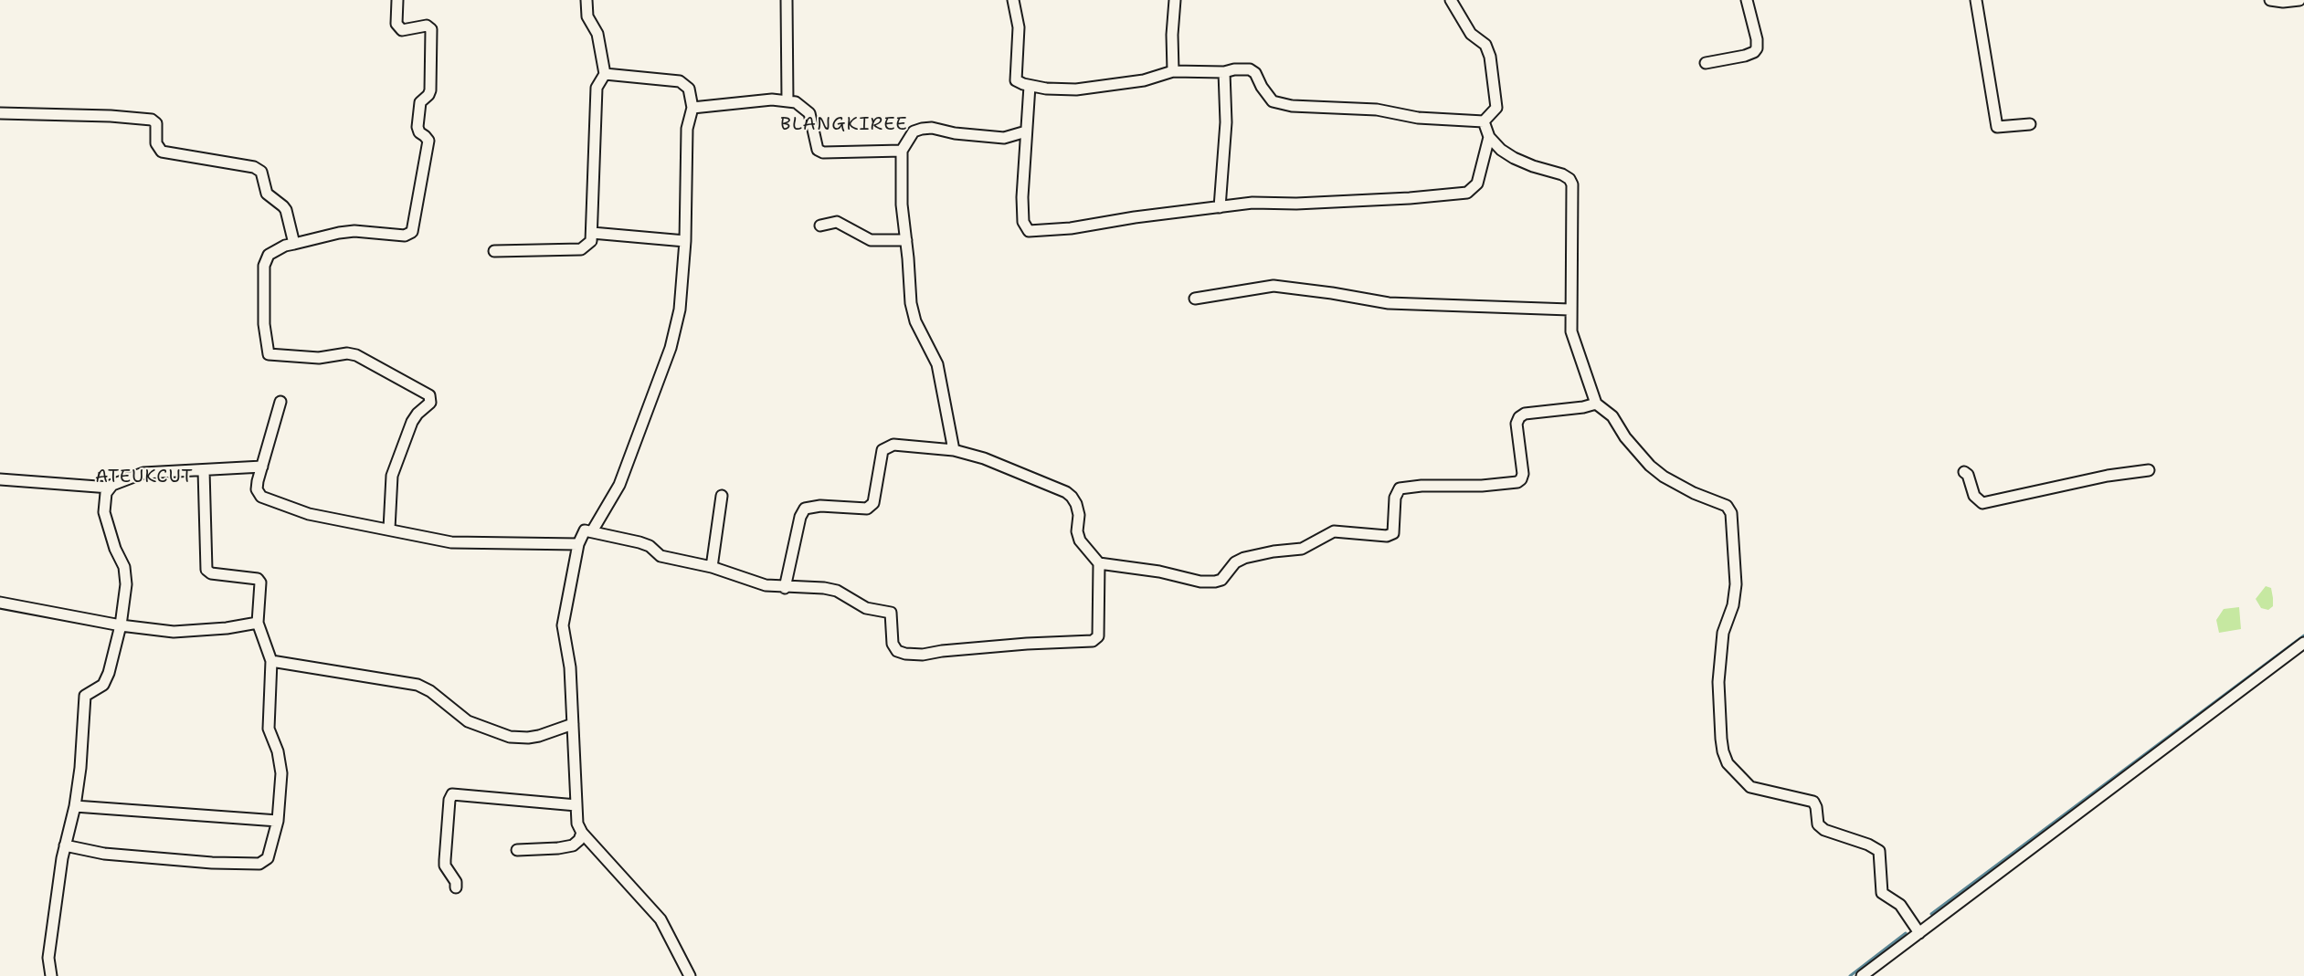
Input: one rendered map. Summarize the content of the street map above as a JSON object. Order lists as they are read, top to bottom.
{
  "districts": ["BLANGKIREE", "ATEUKCUT"]
}
